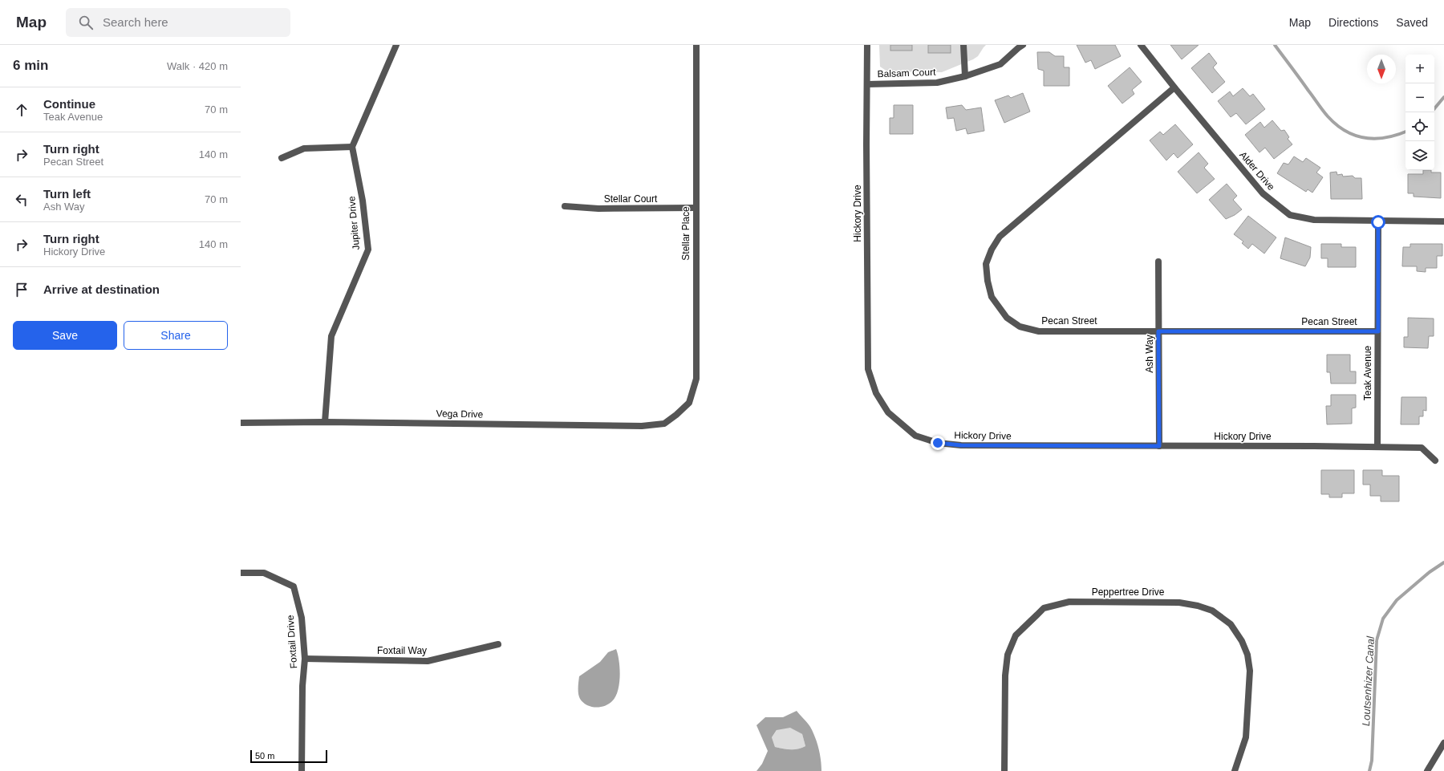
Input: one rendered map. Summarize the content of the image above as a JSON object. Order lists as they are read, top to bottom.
{
  "streets": {
    "street": [
      "Balsam Court",
      "Alder Drive",
      "Stellar Court",
      "Hickory Drive",
      "Jupiter Drive",
      "Stellar Place",
      "Pecan Street",
      "Ash Way",
      "Teak Avenue",
      "Vega Drive",
      "Peppertree Drive",
      "Foxtail Drive",
      "Foxtail Way"
    ]
  },
  "crossings": [
    ["Balsam Court", "Hickory Drive"],
    ["Alder Drive", "Pecan Street"],
    ["Alder Drive", "Teak Avenue"],
    ["Stellar Court", "Stellar Place"],
    ["Hickory Drive", "Ash Way"],
    ["Hickory Drive", "Teak Avenue"],
    ["Jupiter Drive", "Vega Drive"],
    ["Stellar Place", "Vega Drive"],
    ["Pecan Street", "Ash Way"],
    ["Pecan Street", "Teak Avenue"],
    ["Foxtail Drive", "Foxtail Way"]
  ],
  "water": ["Loutsenhizer Canal"],
  "scale_bar": "50 m",
  "north": "bottom",
  "page": {
    "header": "Map",
    "search": "Search here",
    "nav": ["Map", "Directions", "Saved"],
    "heading": ["6 min", "Walk · 420 m"],
    "map_buttons": ["+", "−"],
    "list": [
      ["Continue", "Teak Avenue", "70 m"],
      ["Turn right", "Pecan Street", "140 m"],
      ["Turn left", "Ash Way", "70 m"],
      ["Turn right", "Hickory Drive", "140 m"],
      "Arrive at destination"
    ],
    "buttons": ["Save", "Share"],
    "scale": "50 m"
  }
}
